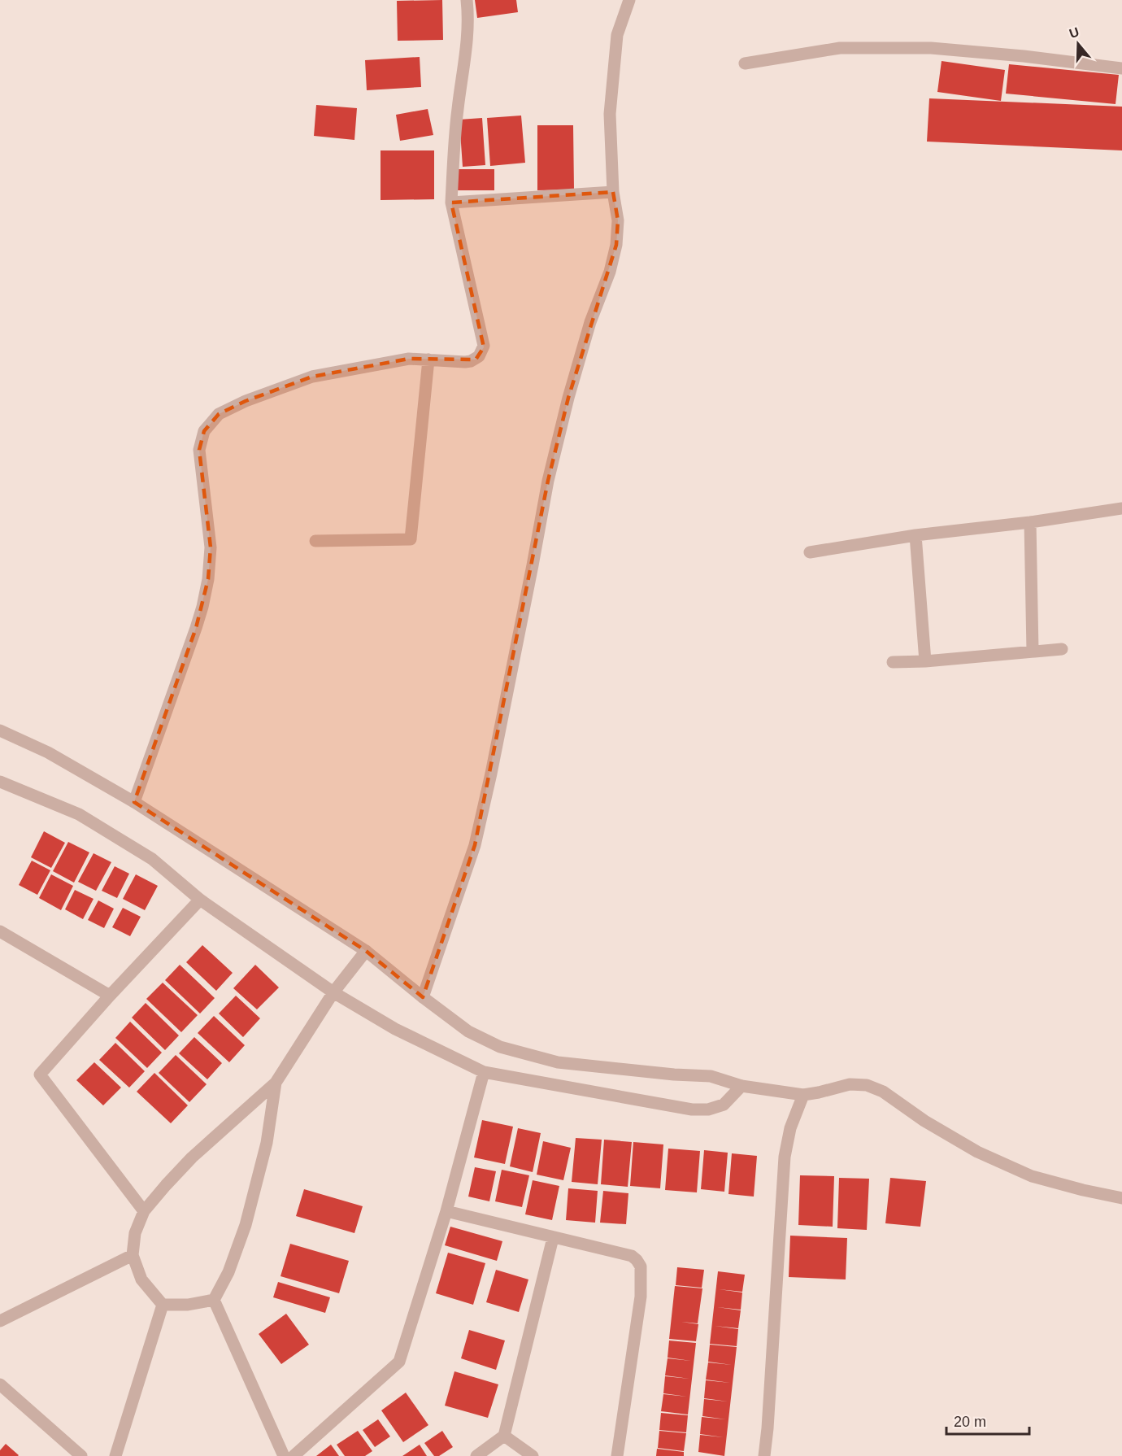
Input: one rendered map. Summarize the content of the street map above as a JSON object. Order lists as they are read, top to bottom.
{
  "scale_bar": "20 m",
  "north": "top"
}
